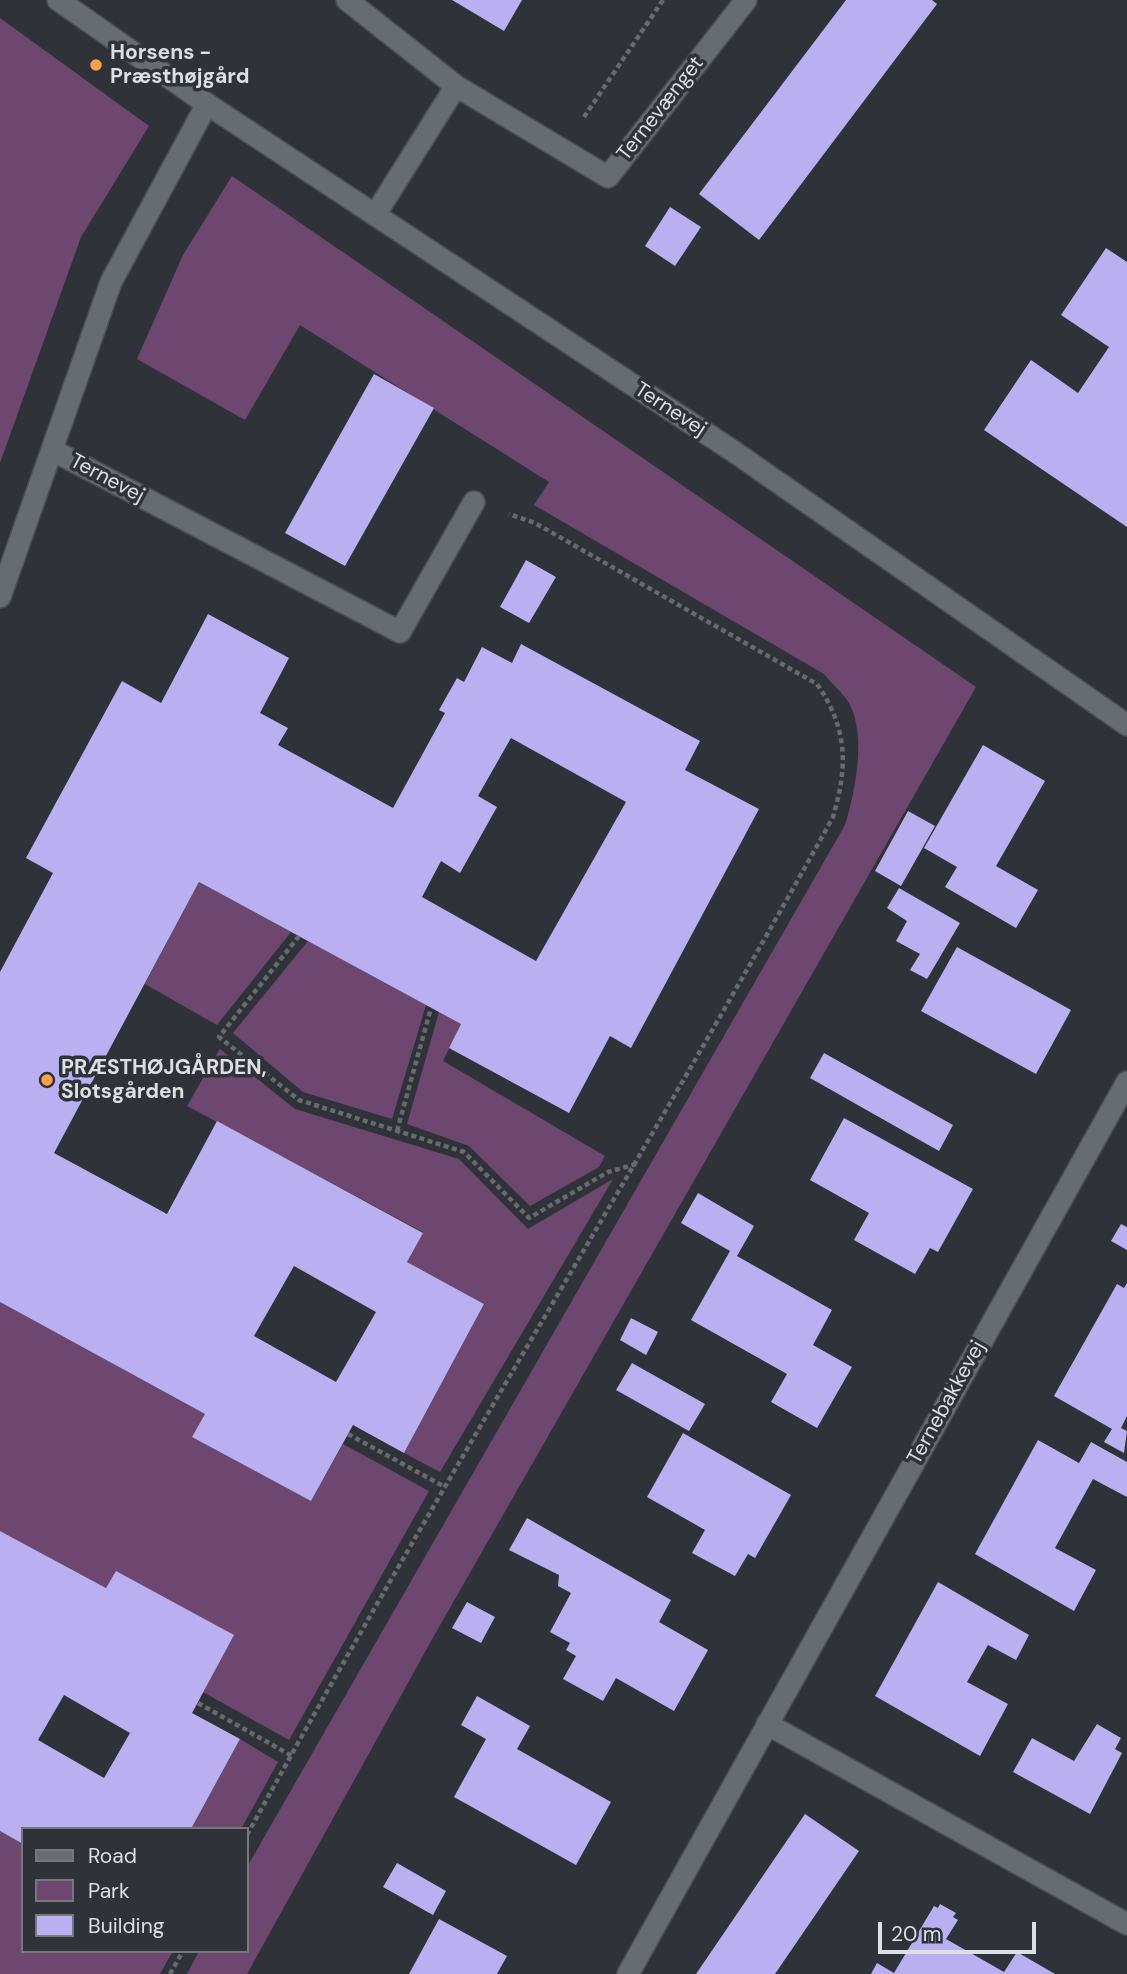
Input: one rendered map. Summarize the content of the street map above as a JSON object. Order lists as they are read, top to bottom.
{
  "streets": {
    "street": ["Ternevænget", "Ternevej", "Ternebakkevej"]
  },
  "places": ["Horsens - Præsthøjgård", "PRÆSTHØJGÅRDEN, Slotsgården"],
  "legend": ["Road", "Park", "Building"],
  "scale_bar": "20 m"
}
